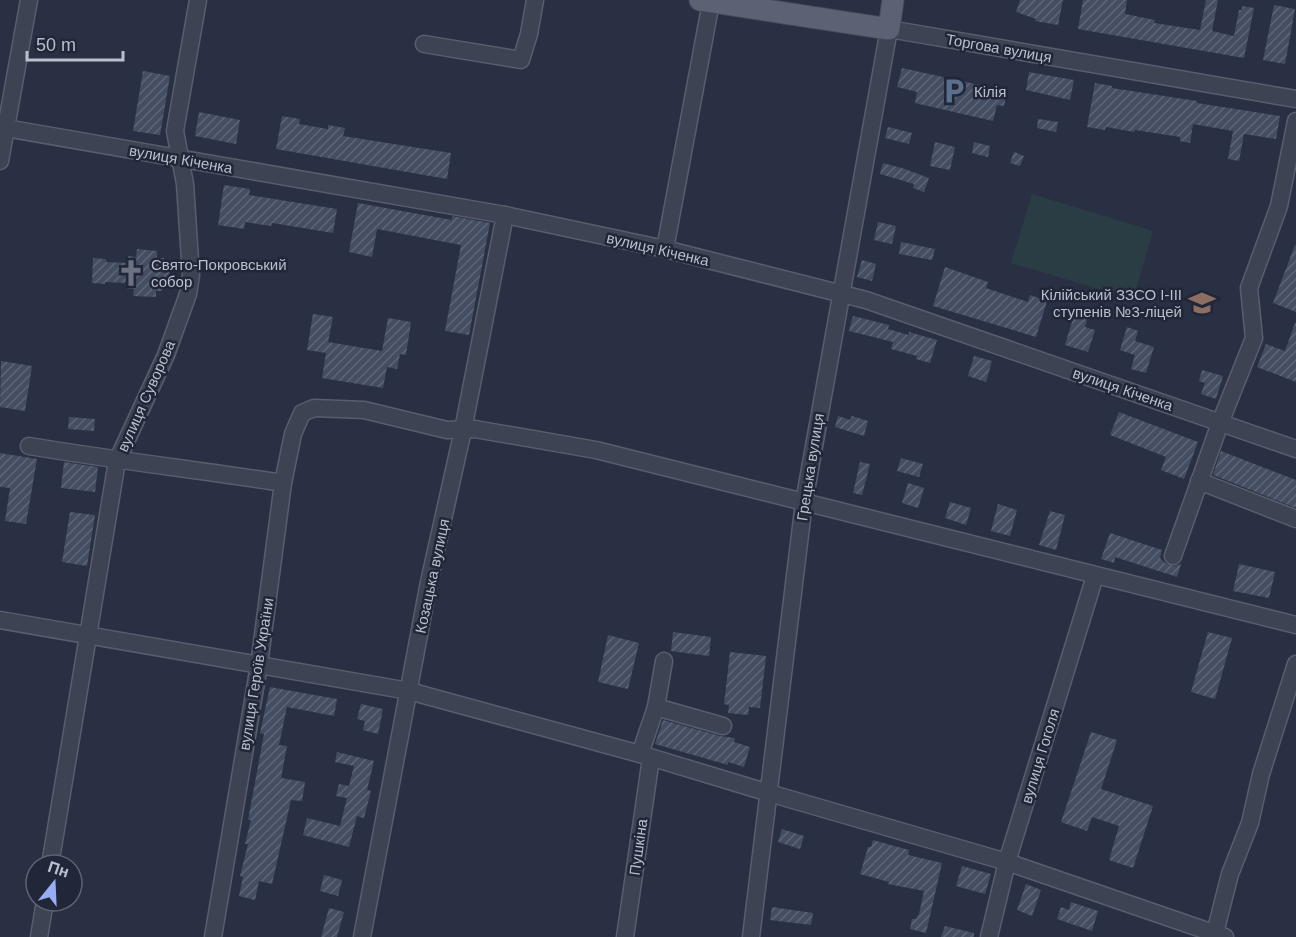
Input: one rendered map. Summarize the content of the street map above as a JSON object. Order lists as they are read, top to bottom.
{
  "streets": {
    "main road": ["Торгова вулиця", "Грецька вулиця"],
    "street": [
      "вулиця Кіченка",
      "вулиця Суворова",
      "Козацька вулиця",
      "вулиця Героїв України",
      "вулиця Гоголя",
      "Пушкіна"
    ]
  },
  "crossings": [
    ["Торгова вулиця", "Грецька вулиця"],
    ["вулиця Кіченка", "вулиця Суворова"],
    ["вулиця Кіченка", "Грецька вулиця"],
    ["вулиця Кіченка", "Козацька вулиця"],
    ["Козацька вулиця", "вулиця Героїв України"]
  ],
  "places": {
    "parking": ["Кілія"],
    "church": ["Свято-Покровський собор"],
    "school or university": ["Кілійський ЗЗСО І-ІІІ ступенів №3-ліцей"]
  },
  "scale_bar": "50 m",
  "north": "top"
}
